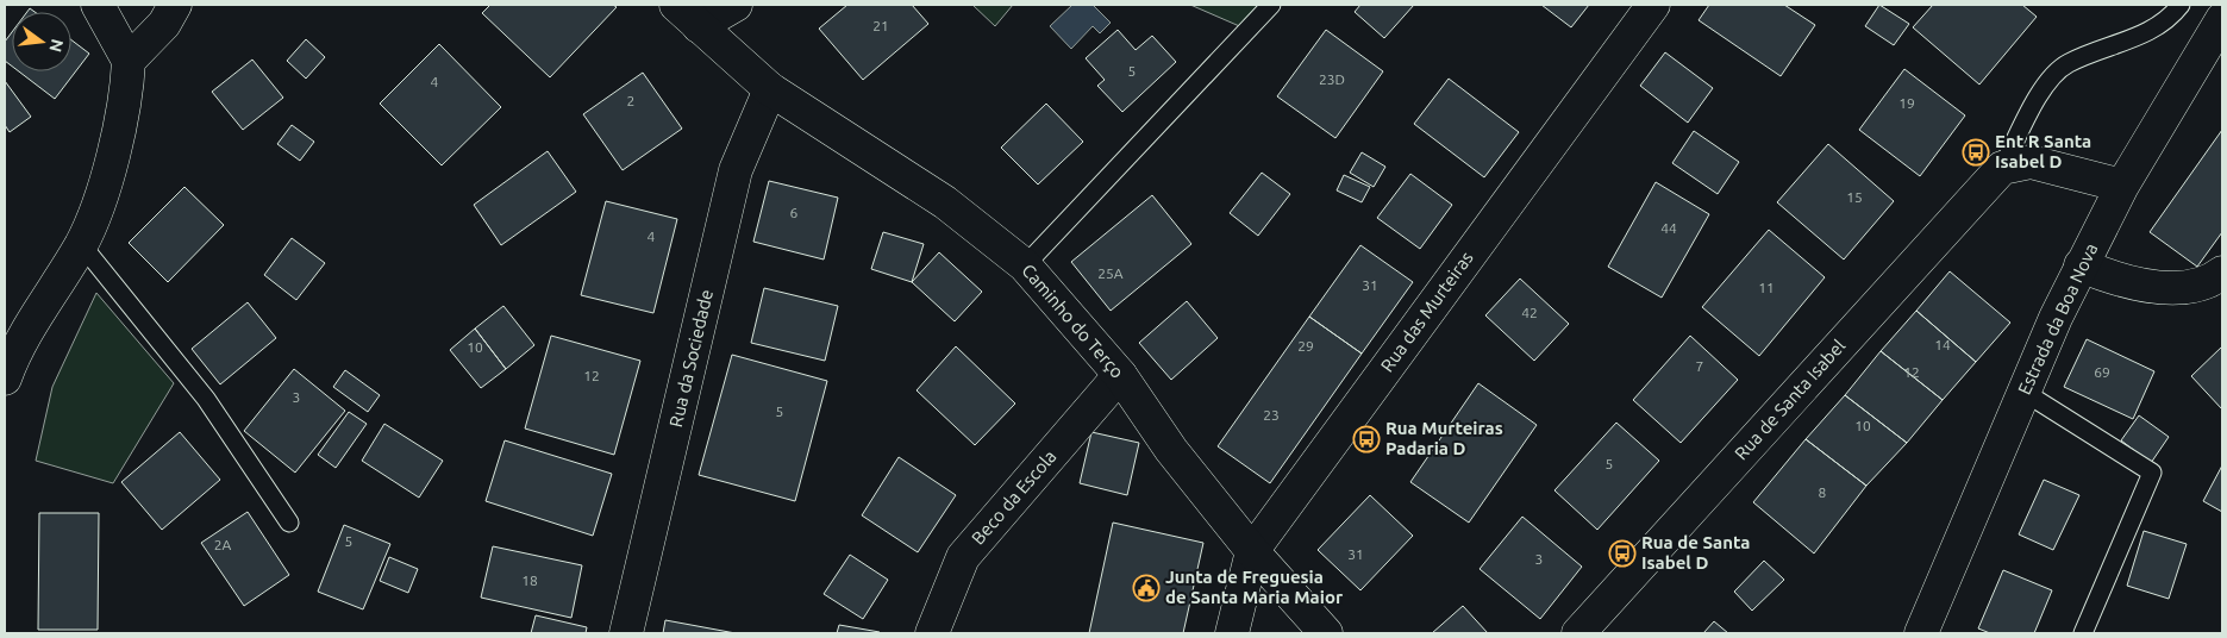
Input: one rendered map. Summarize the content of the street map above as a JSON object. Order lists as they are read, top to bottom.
{
  "streets": {
    "street": [
      "Rua das Murteiras",
      "Estrada da Boa Nova",
      "Caminho do Terço",
      "Rua da Sociedade",
      "Rua de Santa Isabel",
      "Beco da Escola"
    ]
  },
  "crossings": [
    ["Rua das Murteiras", "Caminho do Terço"],
    ["Caminho do Terço", "Rua da Sociedade"],
    ["Caminho do Terço", "Beco da Escola"]
  ],
  "places": {
    "bus stop": ["Ent R Santa Isabel D", "Rua Murteiras Padaria D", "Rua de Santa Isabel D"],
    "public building": ["Junta de Freguesia de Santa Maria Maior"]
  },
  "house_numbers": [
    "21",
    "5",
    "23D",
    "4",
    "2",
    "19",
    "15",
    "6",
    "44",
    "4",
    "25A",
    "31",
    "11",
    "42",
    "14",
    "29",
    "10",
    "7",
    "12",
    "69",
    "12",
    "3",
    "5",
    "23",
    "10",
    "5",
    "8",
    "5",
    "2A",
    "31",
    "3",
    "18"
  ],
  "north": "right"
}
